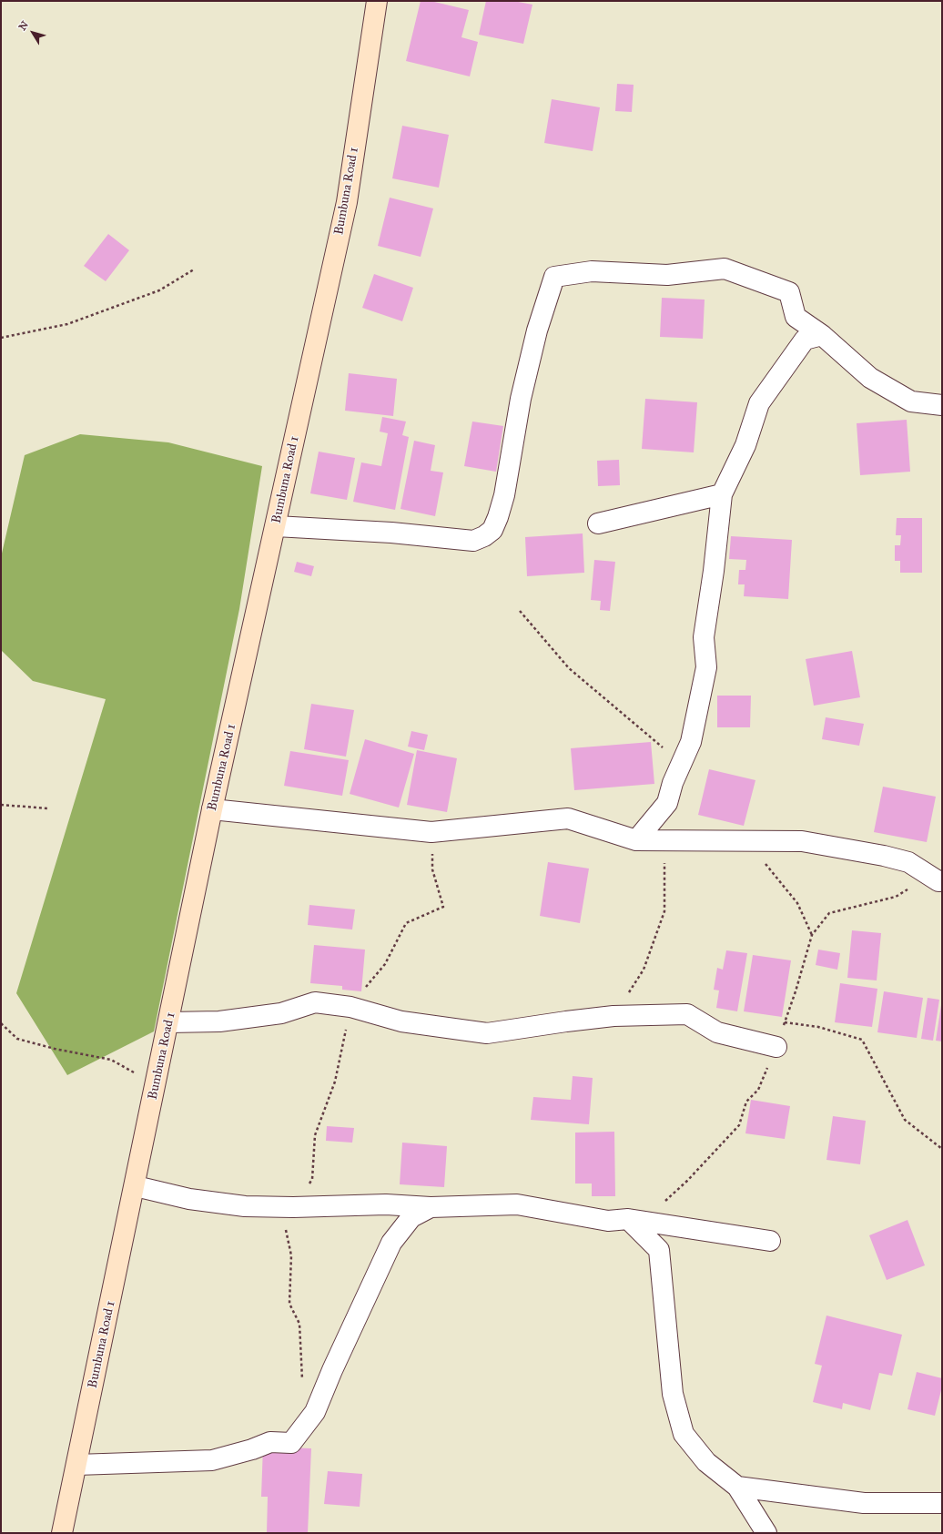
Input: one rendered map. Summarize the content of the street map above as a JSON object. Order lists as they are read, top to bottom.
{
  "streets": {
    "main road": ["Bumbuna Road 1"]
  },
  "north": "top left"
}
